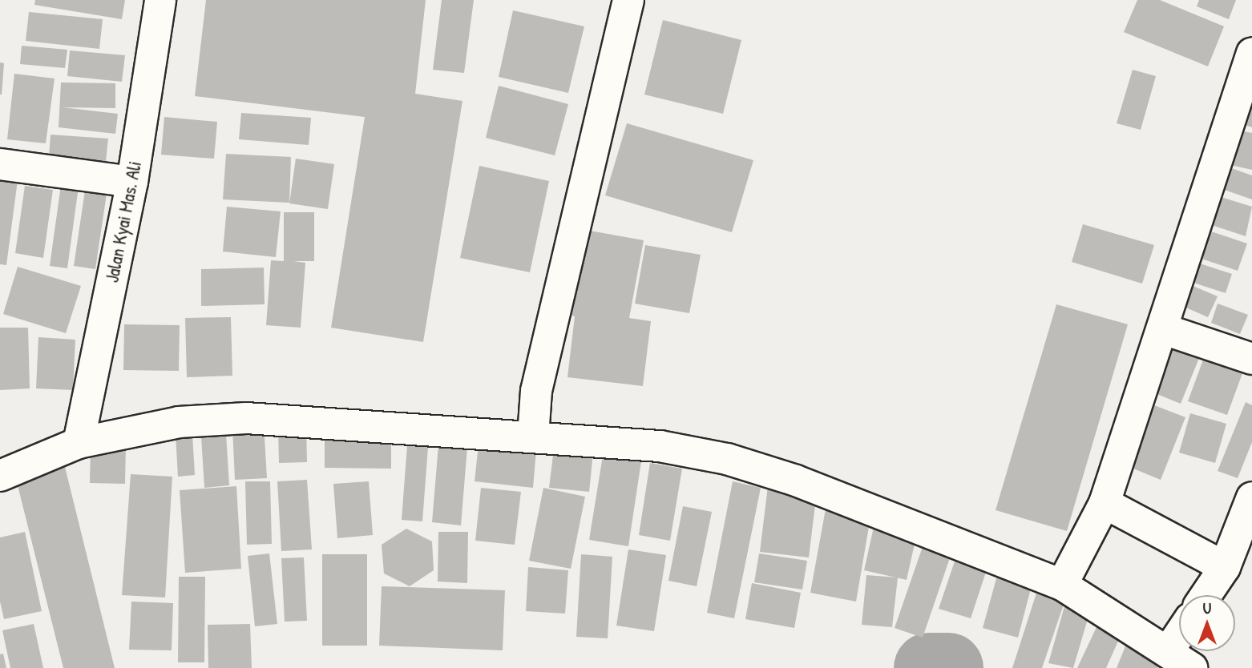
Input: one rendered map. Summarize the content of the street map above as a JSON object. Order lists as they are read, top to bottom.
{
  "streets": {
    "street": ["Jalan Kyai Mas. Ali"]
  },
  "north": "top"
}
